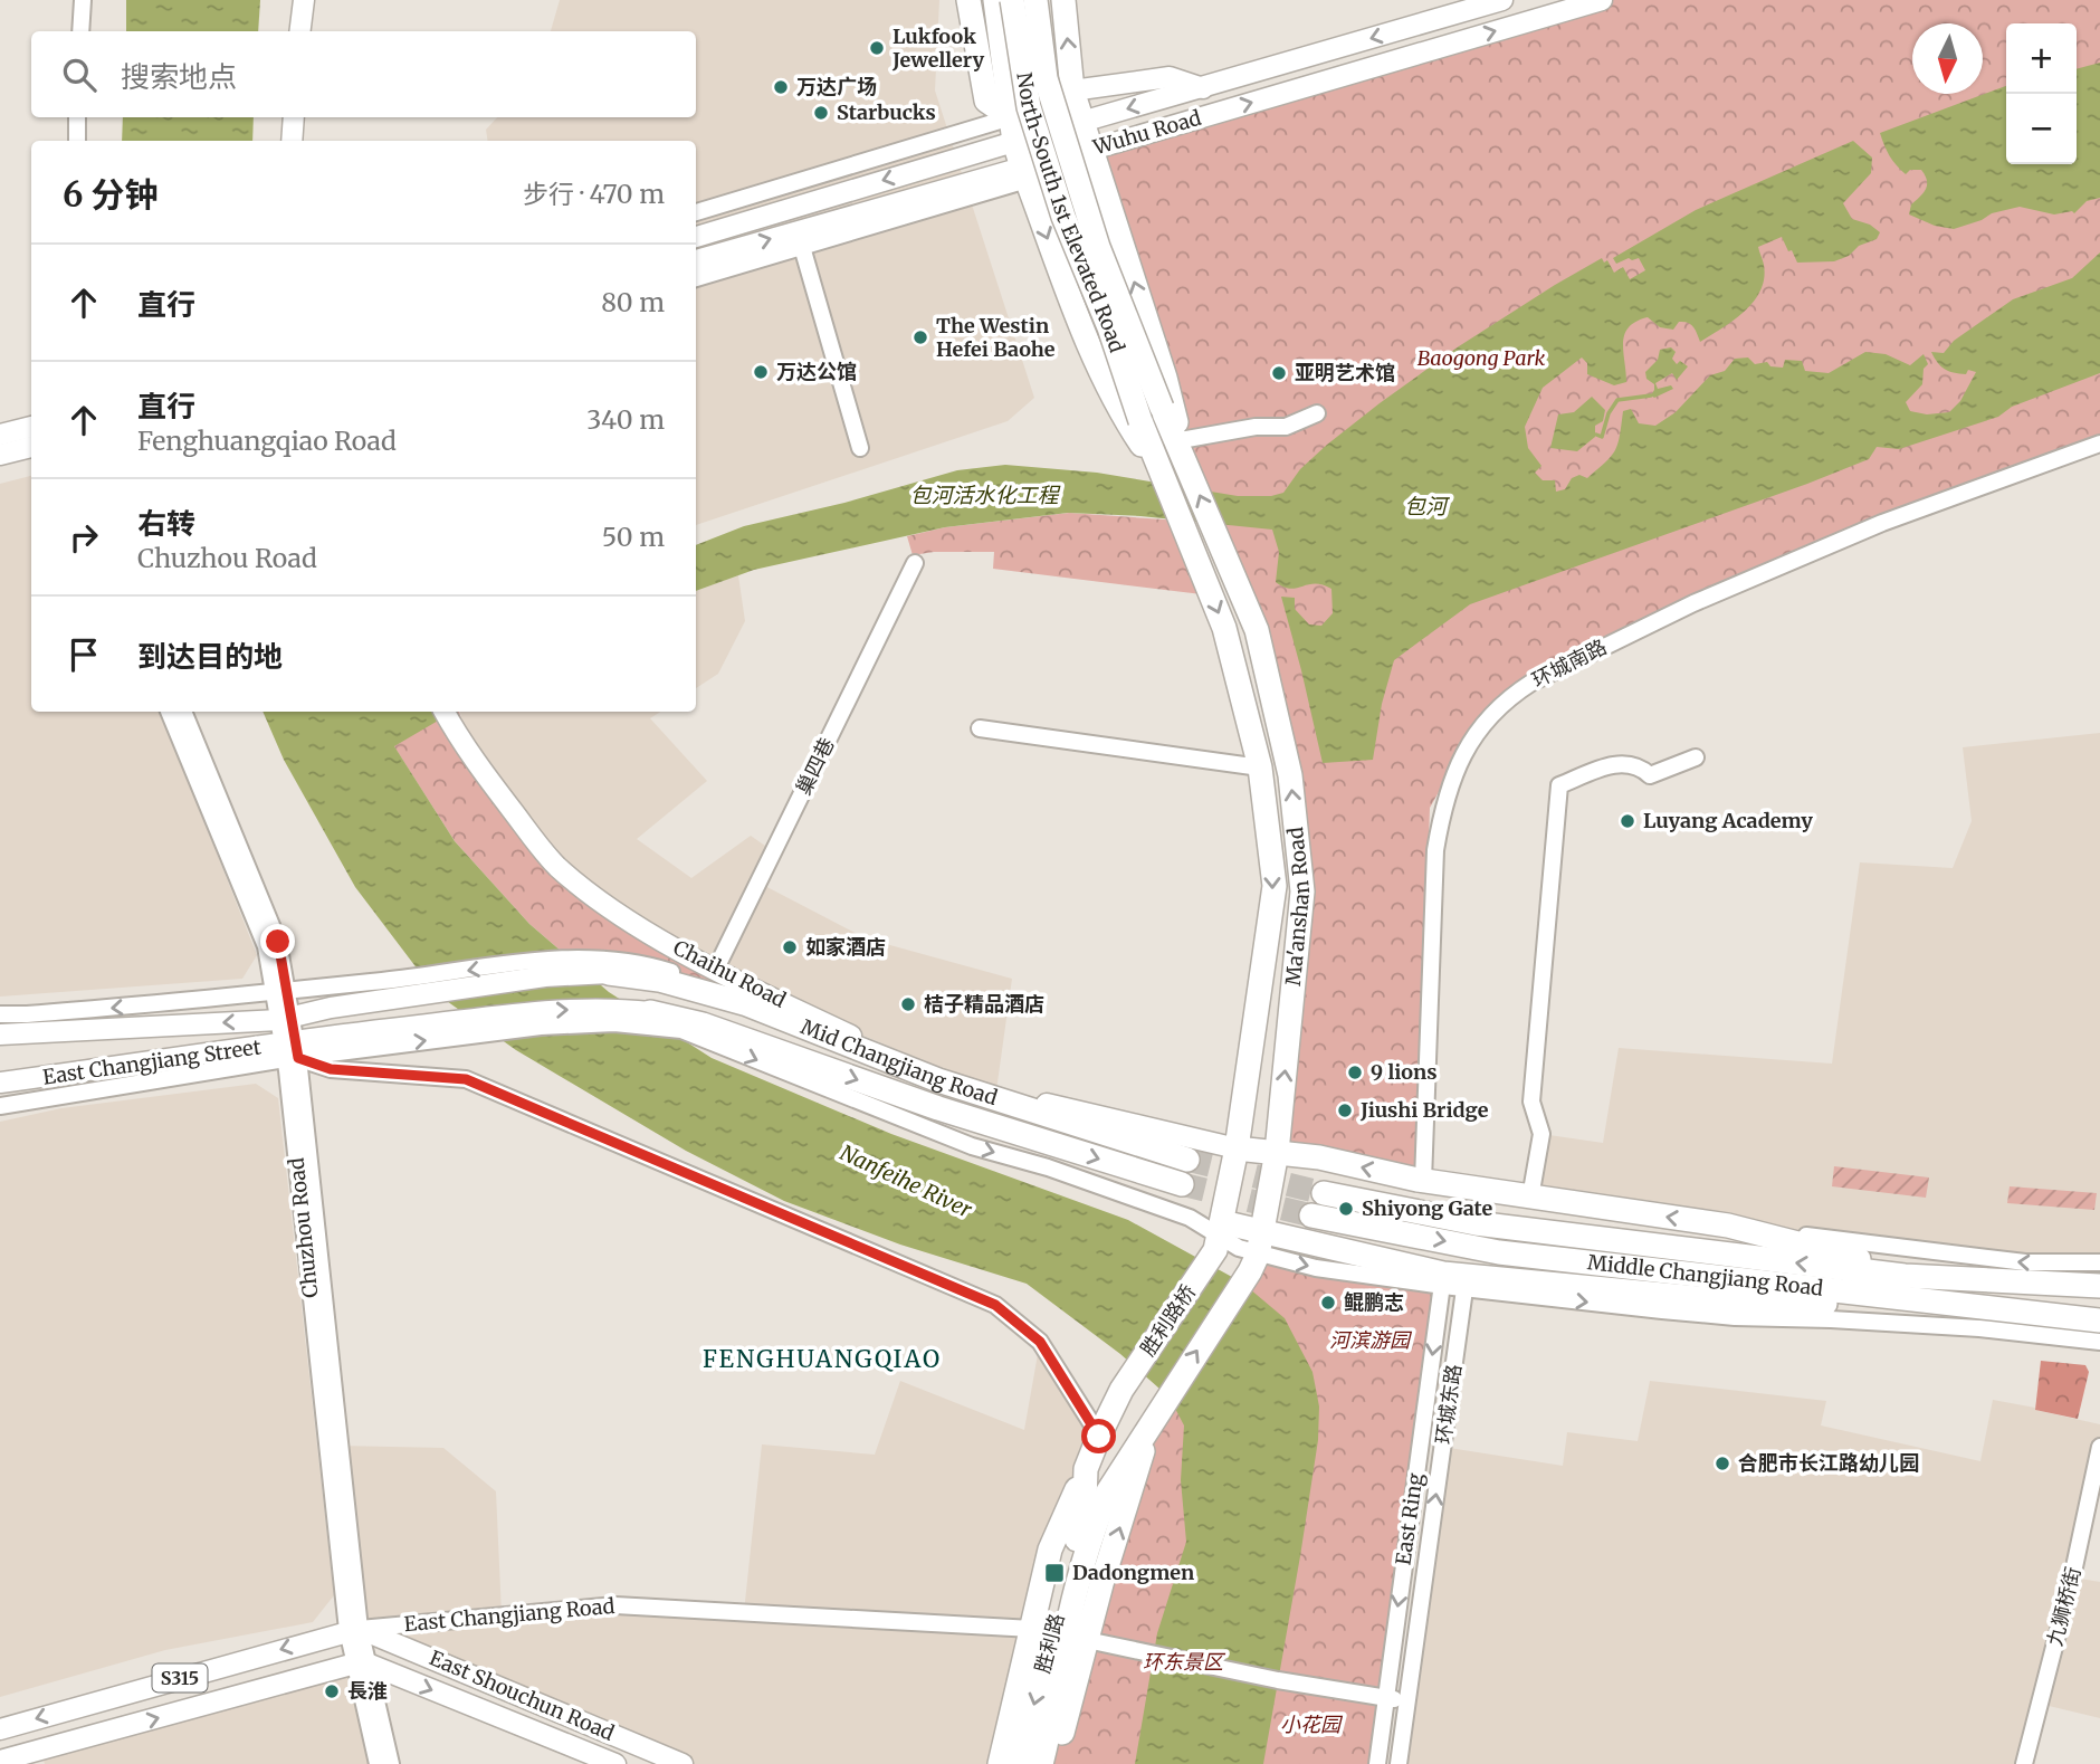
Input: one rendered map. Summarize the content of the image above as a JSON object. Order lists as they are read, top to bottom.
{
  "streets": {
    "highway": [
      "North-South 1st Elevated Road",
      "Ma'anshan Road",
      "Mid Changjiang Road",
      "Middle Changjiang Road",
      "胜利路桥",
      "胜利路"
    ],
    "main road": [
      "Wuhu Road",
      "Chaihu Road",
      "East Changjiang Street",
      "East Changjiang Road",
      "S315",
      "East Shouchun Road"
    ],
    "street": [
      "环城南路",
      "巢四巷",
      "Chuzhou Road",
      "环城东路",
      "East Ring",
      "九狮桥街"
    ]
  },
  "crossings": [
    ["North-South 1st Elevated Road", "Ma'anshan Road"],
    ["巢四巷", "Chaihu Road"],
    ["Ma'anshan Road", "Chaihu Road"],
    ["Ma'anshan Road", "胜利路桥"],
    ["Ma'anshan Road", "胜利路"],
    ["East Changjiang Street", "Mid Changjiang Road"],
    ["East Changjiang Street", "Chuzhou Road"],
    ["Chuzhou Road", "East Changjiang Road"],
    ["Chuzhou Road", "S315"],
    ["Chuzhou Road", "East Shouchun Road"],
    ["胜利路桥", "胜利路"],
    ["环城东路", "East Ring"],
    ["East Changjiang Road", "East Shouchun Road"],
    ["S315", "East Shouchun Road"]
  ],
  "one_way": ["环城东路", "East Ring", "East Changjiang Road"],
  "districts": ["FENGHUANGQIAO"],
  "water": ["包河活水化工程", "包河", "Nanfeihe River"],
  "parks": [
    "Baogong Park",
    "河滨游园",
    "环东景区",
    "小花园"
  ],
  "places": {
    "other": [
      "Lukfook Jewellery",
      "万达广场",
      "Starbucks",
      "The Westin Hefei Baohe",
      "万达公馆",
      "亚明艺术馆",
      "Luyang Academy",
      "如家酒店",
      "桔子精品酒店",
      "9 lions",
      "Jiushi Bridge",
      "Shiyong Gate",
      "鲲鹏志",
      "合肥市长江路幼儿园",
      "長淮"
    ],
    "transit": ["Dadongmen"]
  },
  "north": "bottom",
  "page": {
    "map_buttons": ["+", "−"],
    "search": "搜索地点",
    "heading": ["6 分钟", "步行 · 470 m"],
    "list": [
      ["直行", "80 m"],
      ["直行", "Fenghuangqiao Road", "340 m"],
      ["右转", "Chuzhou Road", "50 m"],
      "到达目的地"
    ]
  }
}
